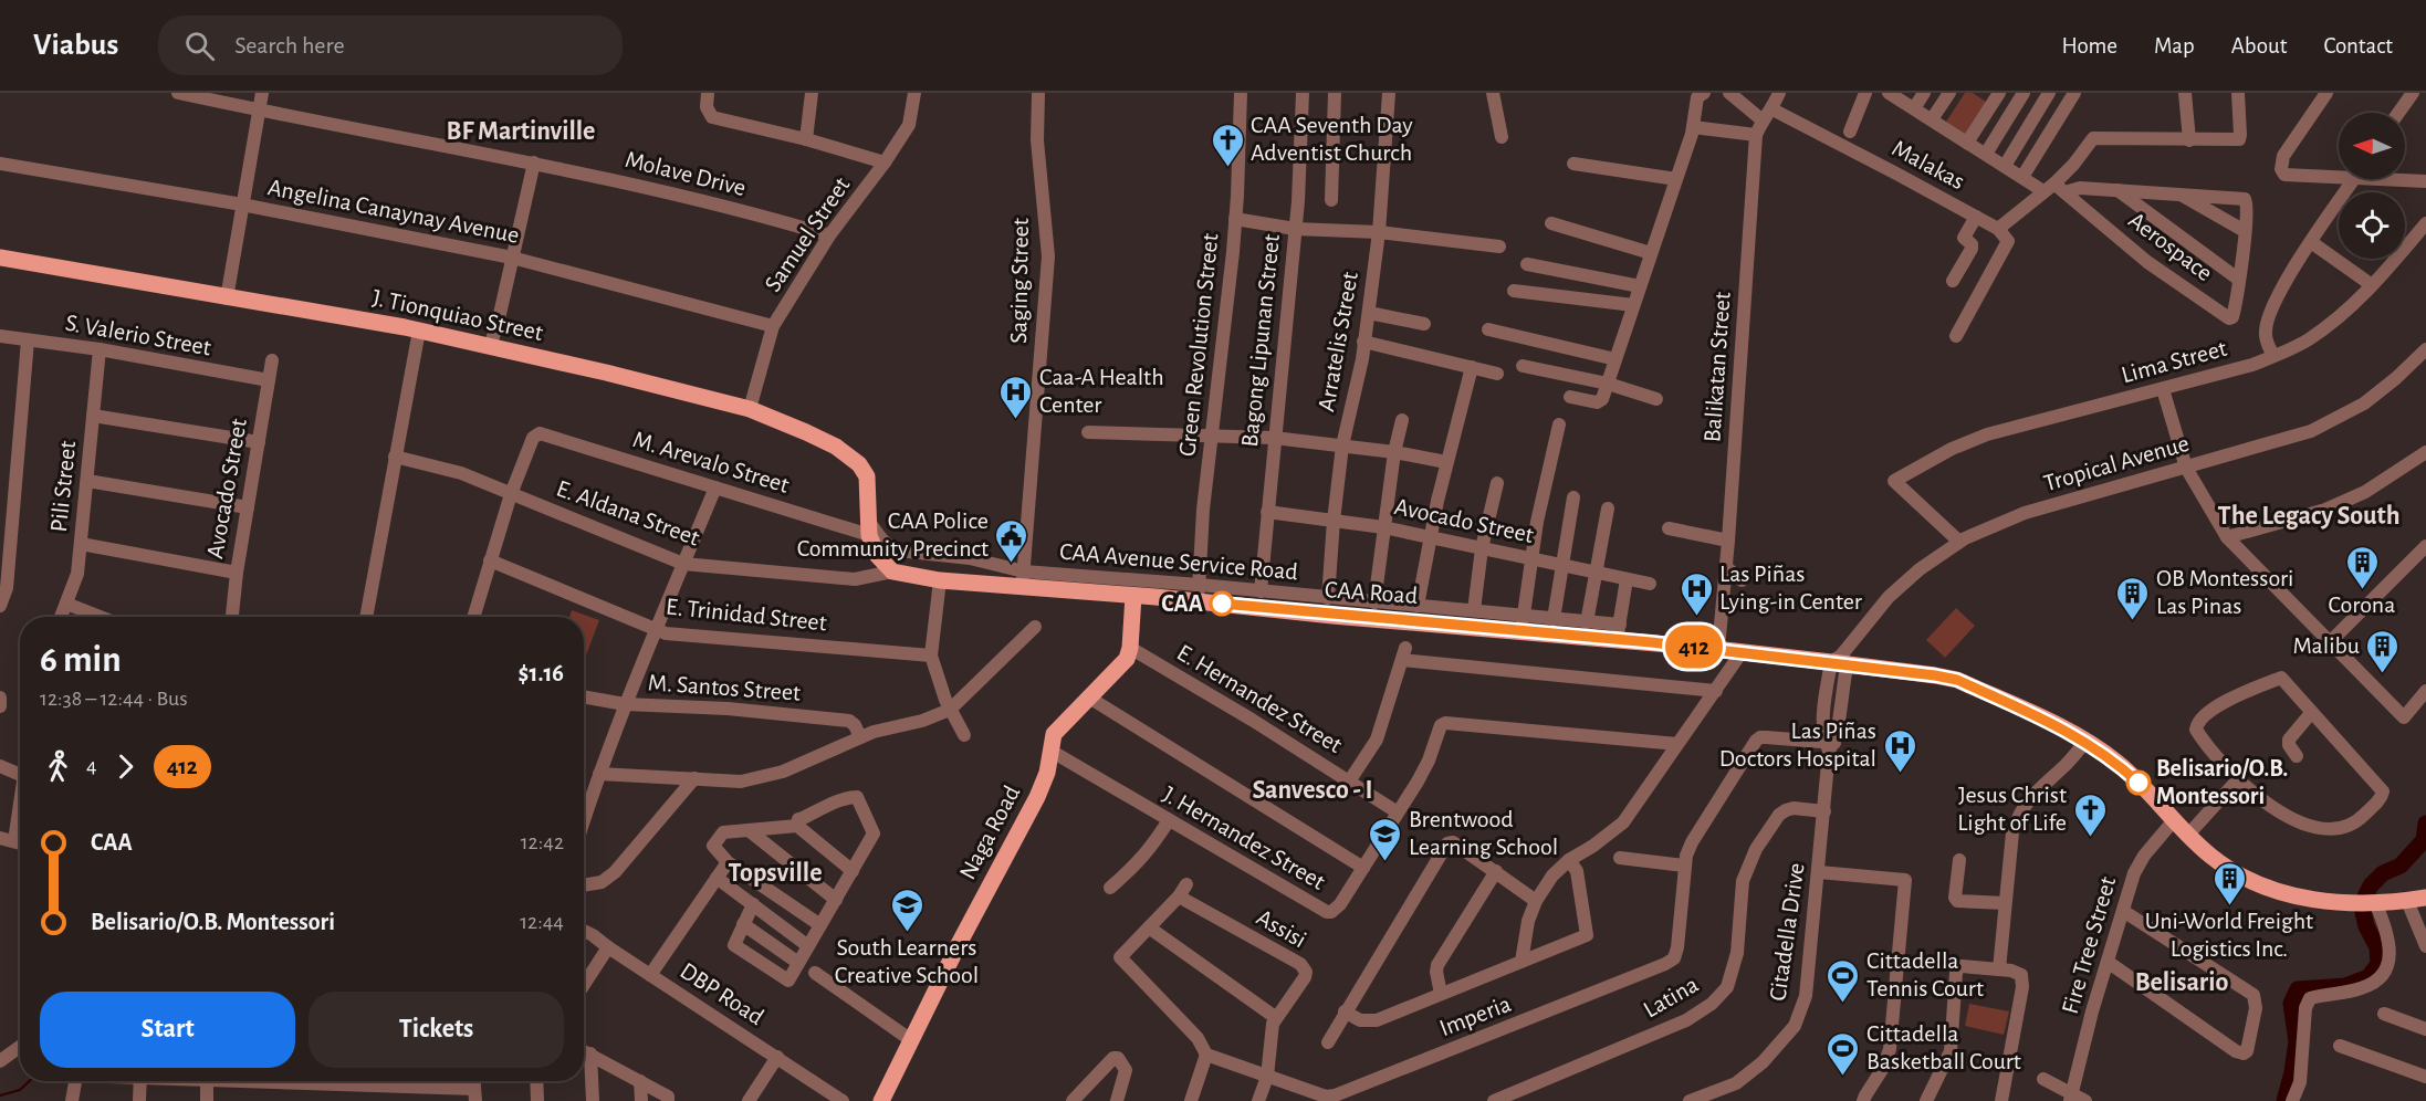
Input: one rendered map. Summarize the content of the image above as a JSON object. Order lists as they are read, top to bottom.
{
  "streets": {
    "main road": ["J. Tionquiao Street", "CAA Road", "Naga Road"],
    "street": [
      "Malakas",
      "Molave Drive",
      "Angelina Canaynay Avenue",
      "Samuel Street",
      "Aerospace",
      "Saging Street",
      "S. Valerio Street",
      "Bagong Lipunan Street",
      "Arratelis Street",
      "Green Revolution Street",
      "Lima Street",
      "Balikatan Street",
      "M. Arevalo Street",
      "Tropical Avenue",
      "Pili Street",
      "Avocado Street",
      "E. Aldana Street",
      "CAA Avenue Service Road",
      "E. Trinidad Street",
      "M. Santos Street",
      "E. Hernandez Street",
      "J. Hernandez Street",
      "Assisi",
      "Citadella Drive",
      "Fire Tree Street",
      "DBP Road",
      "Latina",
      "Imperia"
    ]
  },
  "crossings": [
    ["Malakas", "Balikatan Street"],
    ["Molave Drive", "Samuel Street"],
    ["Angelina Canaynay Avenue", "Samuel Street"],
    ["Samuel Street", "J. Tionquiao Street"],
    ["Saging Street", "CAA Avenue Service Road"],
    ["Saging Street", "CAA Road"],
    ["J. Tionquiao Street", "M. Arevalo Street"],
    ["J. Tionquiao Street", "CAA Avenue Service Road"],
    ["S. Valerio Street", "Pili Street"],
    ["S. Valerio Street", "Avocado Street"],
    ["Bagong Lipunan Street", "Avocado Street"],
    ["Bagong Lipunan Street", "CAA Avenue Service Road"],
    ["Arratelis Street", "Avocado Street"],
    ["Arratelis Street", "CAA Avenue Service Road"],
    ["Green Revolution Street", "CAA Avenue Service Road"],
    ["Green Revolution Street", "CAA Road"],
    ["Lima Street", "Tropical Avenue"],
    ["Balikatan Street", "CAA Road"],
    ["M. Arevalo Street", "E. Aldana Street"],
    ["M. Arevalo Street", "CAA Avenue Service Road"],
    ["Tropical Avenue", "CAA Road"],
    ["Tropical Avenue", "Citadella Drive"],
    ["E. Aldana Street", "CAA Road"],
    ["CAA Avenue Service Road", "CAA Road"],
    ["CAA Road", "Naga Road"],
    ["CAA Road", "Citadella Drive"],
    ["CAA Road", "Fire Tree Street"],
    ["E. Hernandez Street", "Naga Road"],
    ["E. Hernandez Street", "J. Hernandez Street"],
    ["Naga Road", "J. Hernandez Street"],
    ["Assisi", "Imperia"],
    ["Citadella Drive", "Latina"],
    ["Citadella Drive", "Imperia"]
  ],
  "districts": [
    "BF Martinville",
    "The Legacy South",
    "Sanvesco - I",
    "Topsville",
    "Belisario"
  ],
  "places": {
    "church": ["CAA Seventh Day Adventist Church", "Jesus Christ Light of Life"],
    "hospital": ["Caa-A Health Center", "Las Piñas Lying-in Center", "Las Piñas Doctors Hospital"],
    "public building": ["CAA Police Community Precinct"],
    "building": [
      "Corona",
      "OB Montessori Las Pinas",
      "Malibu",
      "Uni-World Freight Logistics Inc."
    ],
    "other": ["CAA", "Belisario/O.B. Montessori"],
    "school or university": ["Brentwood Learning School", "South Learners Creative School"],
    "sports": ["Cittadella Tennis Court", "Cittadella Basketball Court"]
  },
  "lines": ["bus line 412"],
  "north": "left",
  "page": {
    "header": "Viabus",
    "search": "Search here",
    "nav": [
      "Home",
      "Map",
      "About",
      "Contact"
    ],
    "on_map": "412",
    "heading": ["6 min", "12:38 – 12:44 · Bus", "$1.16"],
    "legs": ["4", "412"],
    "list": [
      {
        "name": "CAA",
        "value": "12:42"
      },
      {
        "name": "Belisario/O.B. Montessori",
        "value": "12:44"
      }
    ],
    "buttons": ["Start", "Tickets"]
  }
}
